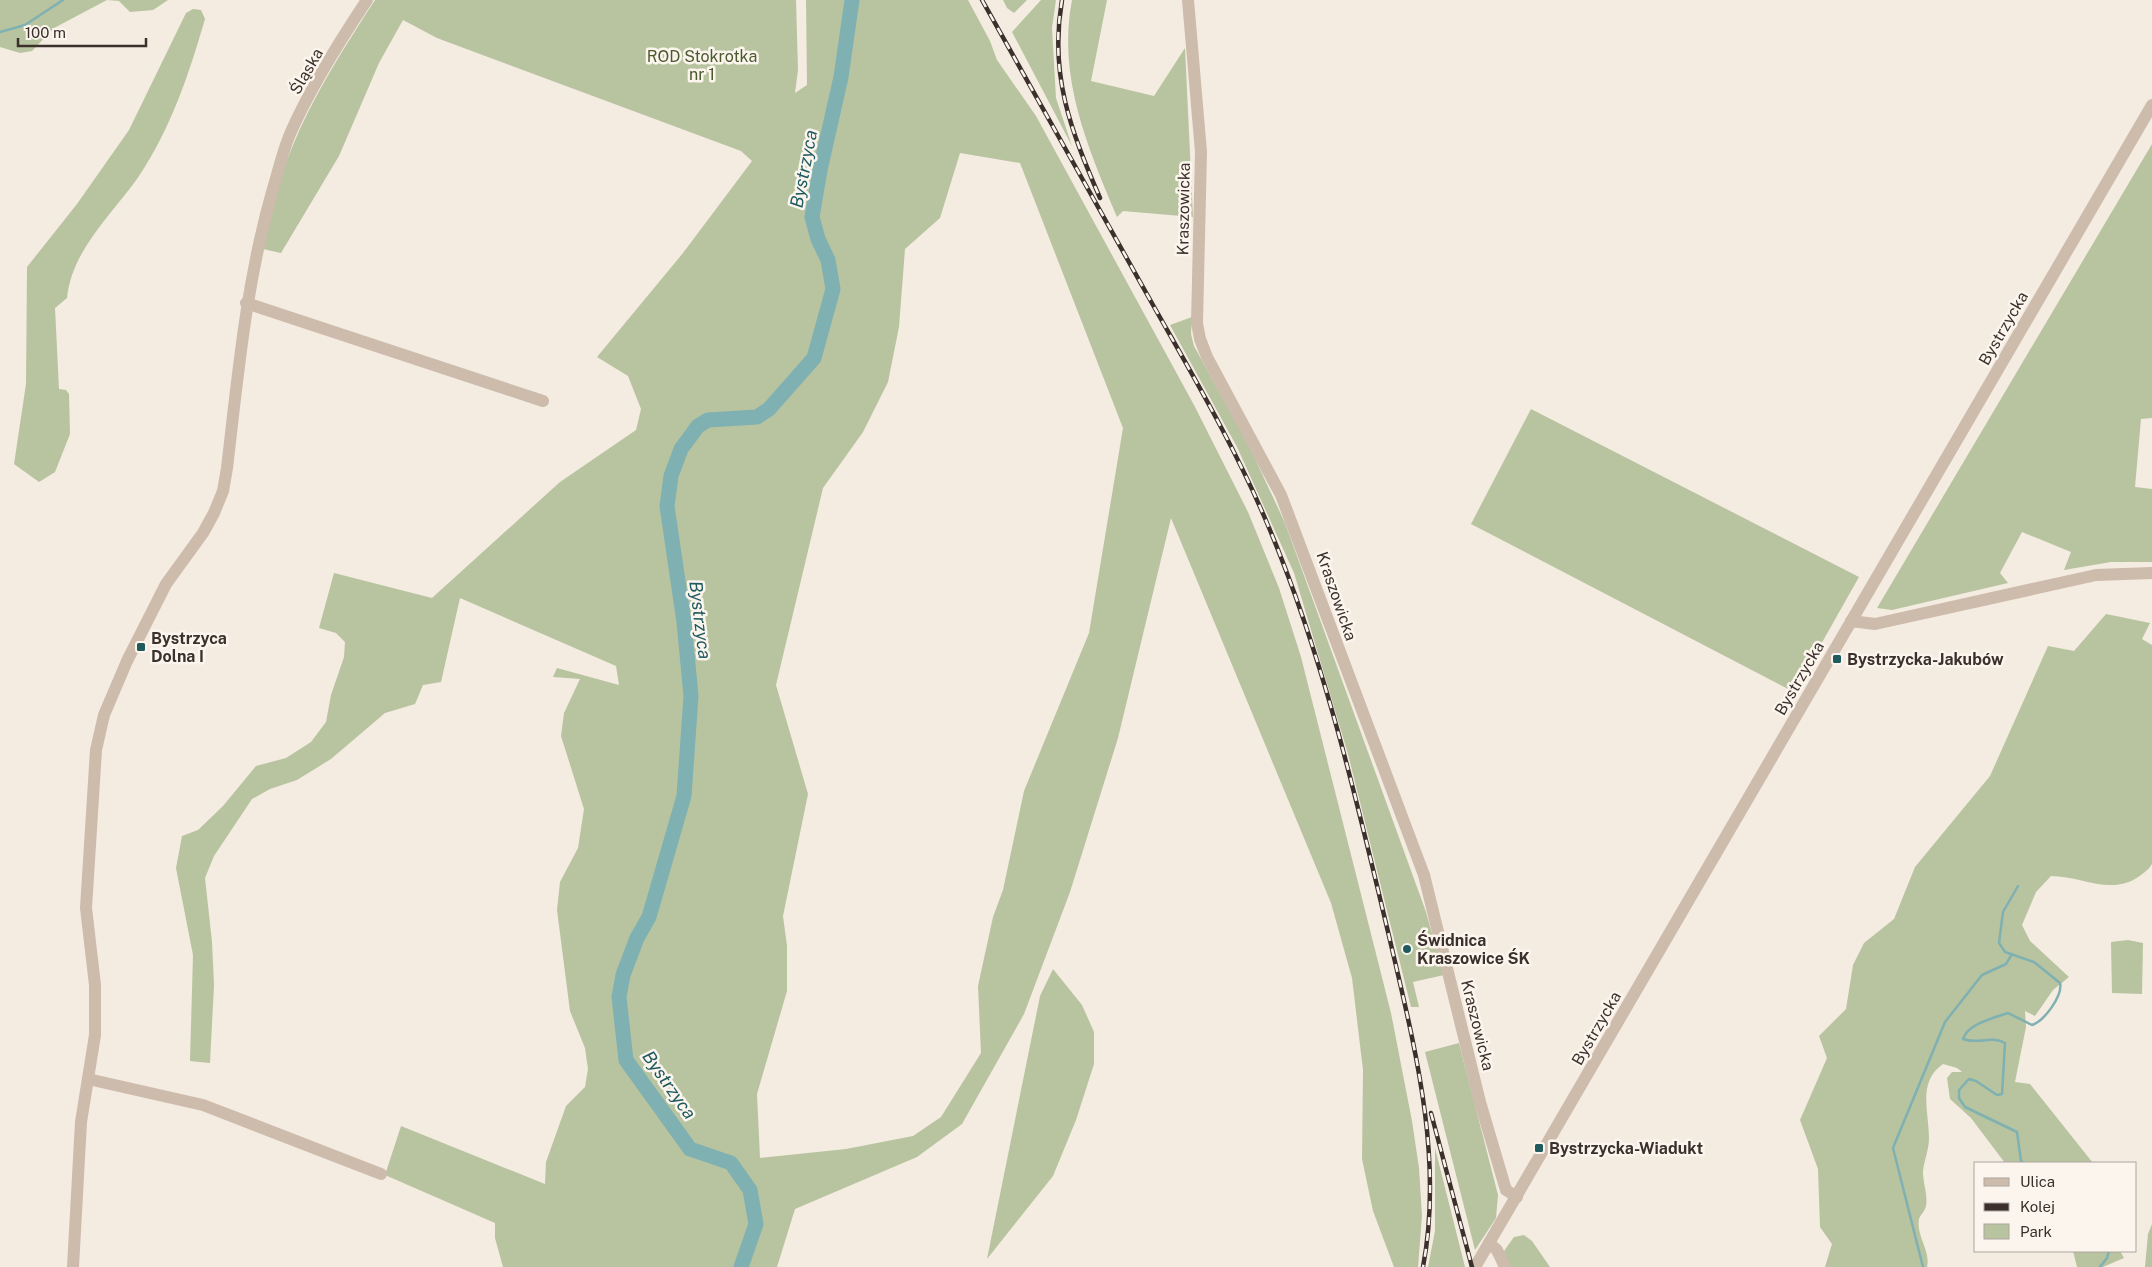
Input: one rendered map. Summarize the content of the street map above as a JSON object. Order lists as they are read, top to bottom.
{
  "streets": {
    "street": ["Śląska", "Kraszowicka", "Bystrzycka"]
  },
  "crossings": [
    ["Kraszowicka", "Bystrzycka"]
  ],
  "water": ["Bystrzyca"],
  "parks": ["ROD Stokrotka nr 1"],
  "places": {
    "transit": ["Bystrzyca Dolna I", "Bystrzycka-Jakubów", "Bystrzycka-Wiadukt"],
    "other": ["Świdnica Kraszowice ŚK"]
  },
  "legend": ["Ulica", "Kolej", "Park"],
  "scale_bar": "100 m"
}
